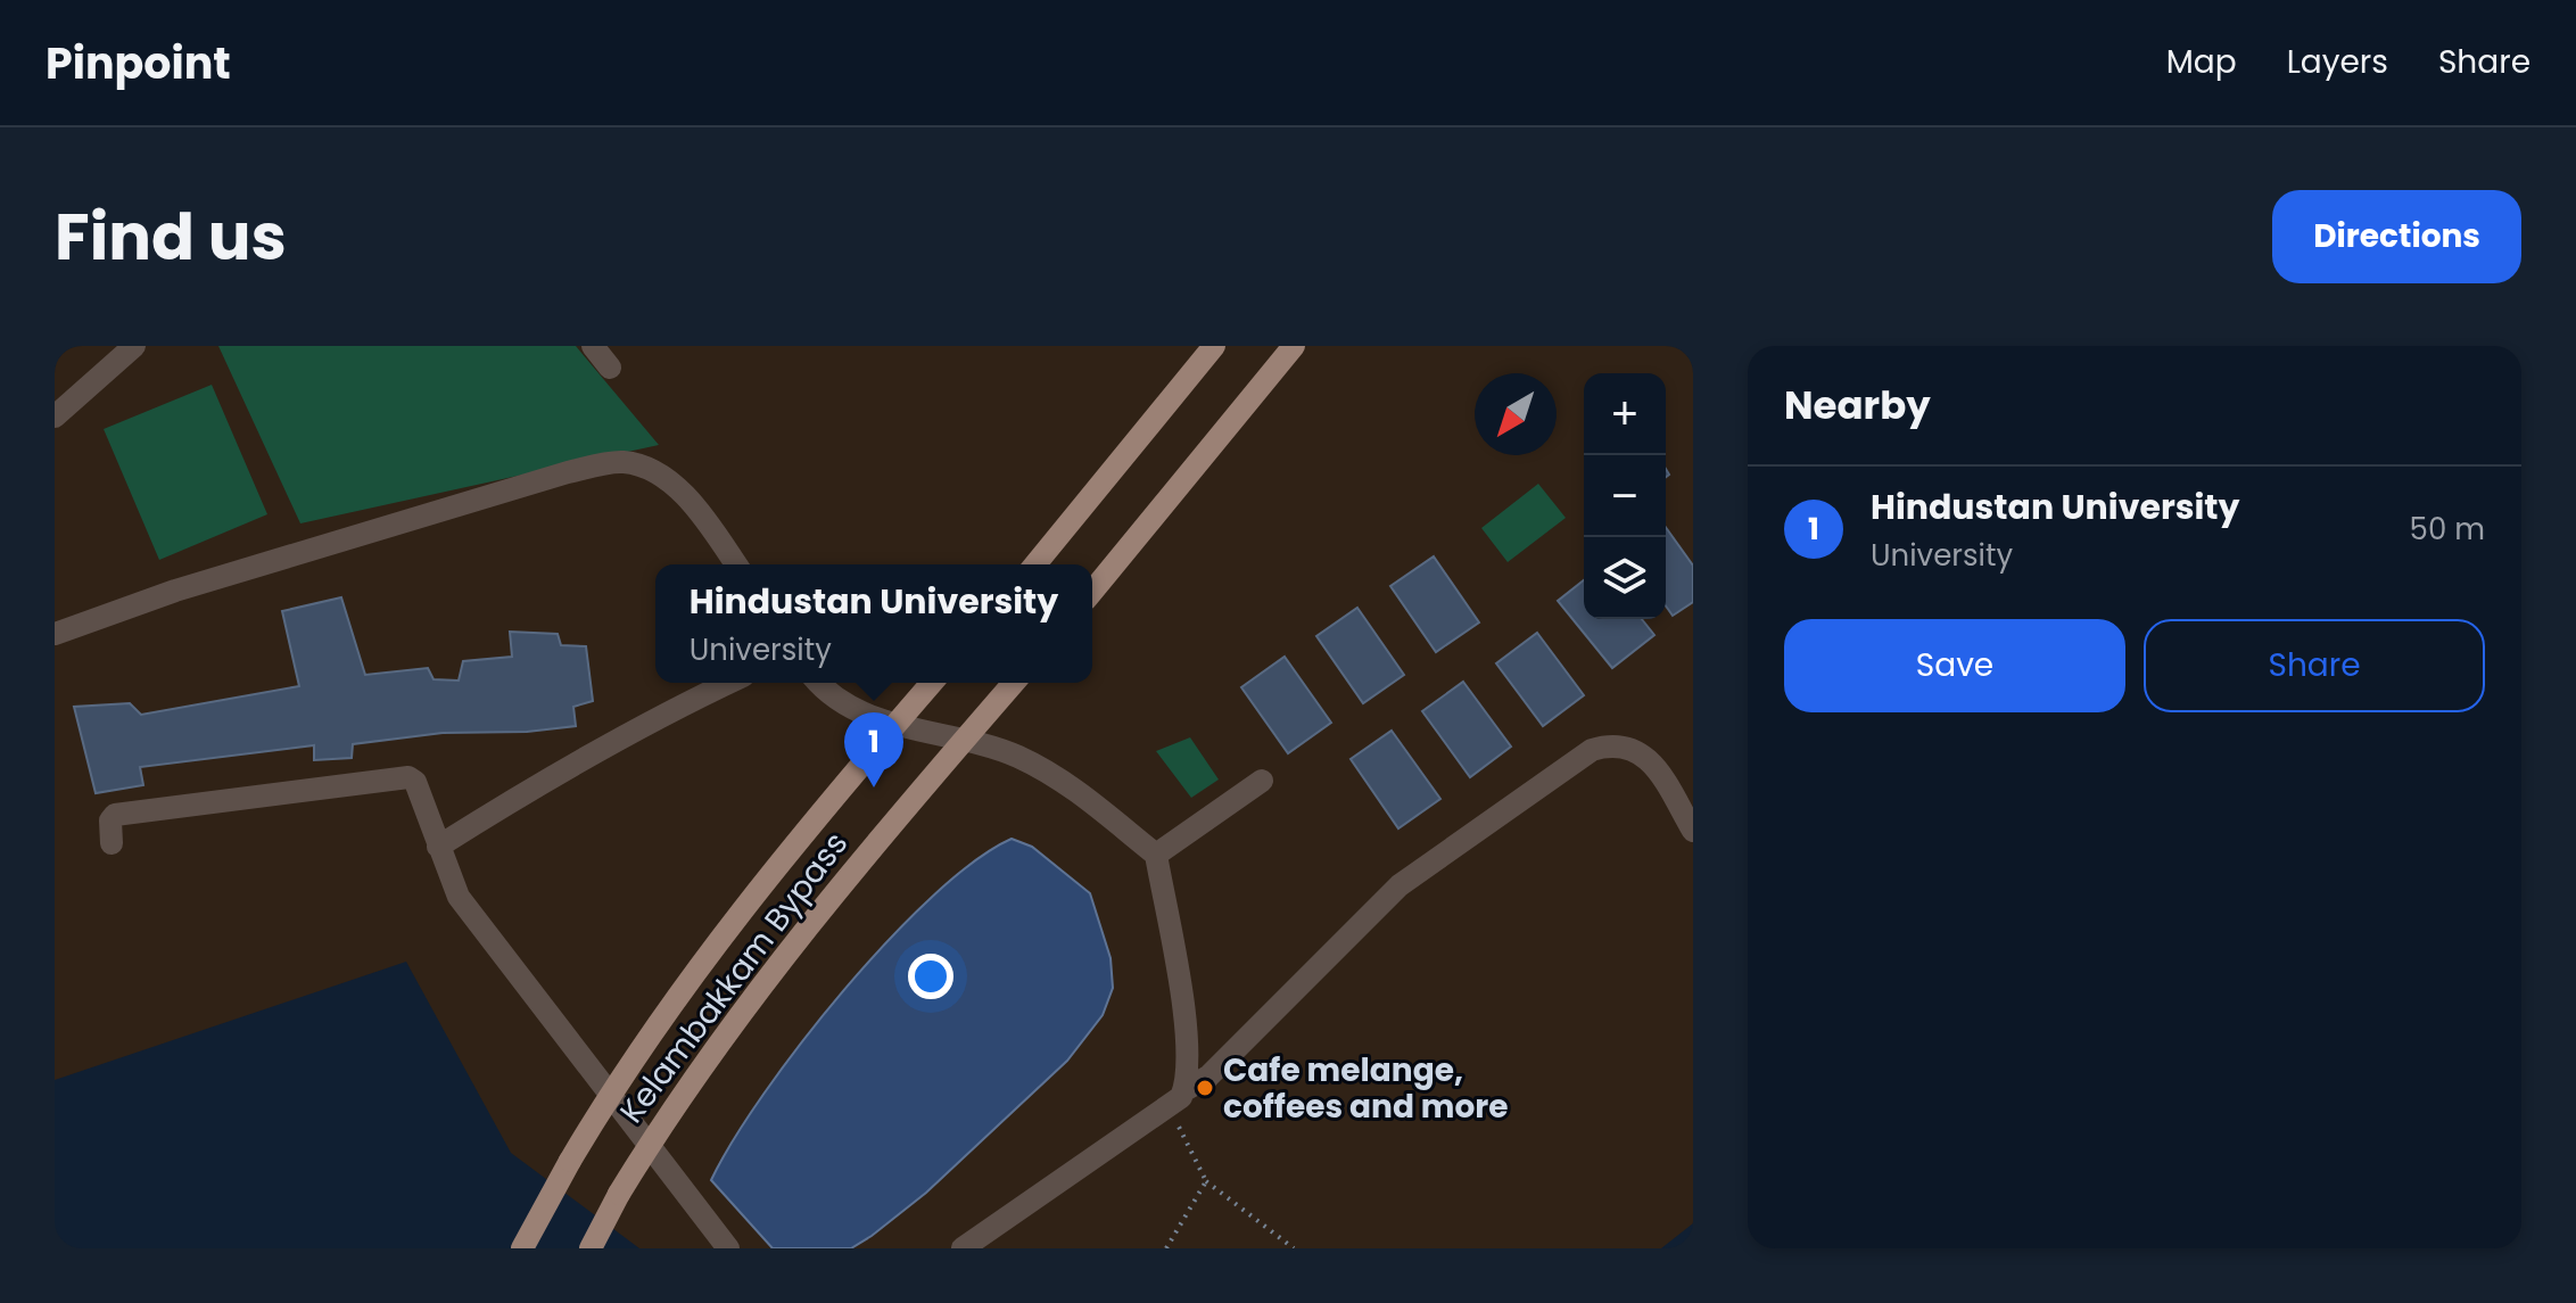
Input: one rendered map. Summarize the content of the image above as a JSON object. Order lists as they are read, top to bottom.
{
  "streets": {
    "main road": ["Kelambakkam Bypass"]
  },
  "places": ["Cafe melange, coffees and more"],
  "north": "bottom left",
  "page": {
    "header": "Pinpoint",
    "nav": ["Map", "Layers", "Share"],
    "title": "Find us",
    "buttons": [
      "Directions",
      ["Save", "Share"]
    ],
    "heading": "Nearby",
    "map_buttons": ["+", "−"],
    "list": [
      {
        "mark": "1",
        "name": "Hindustan University",
        "note": "University",
        "value": "50 m"
      }
    ],
    "popup": ["Hindustan University", "University"],
    "pins": "1"
  }
}
